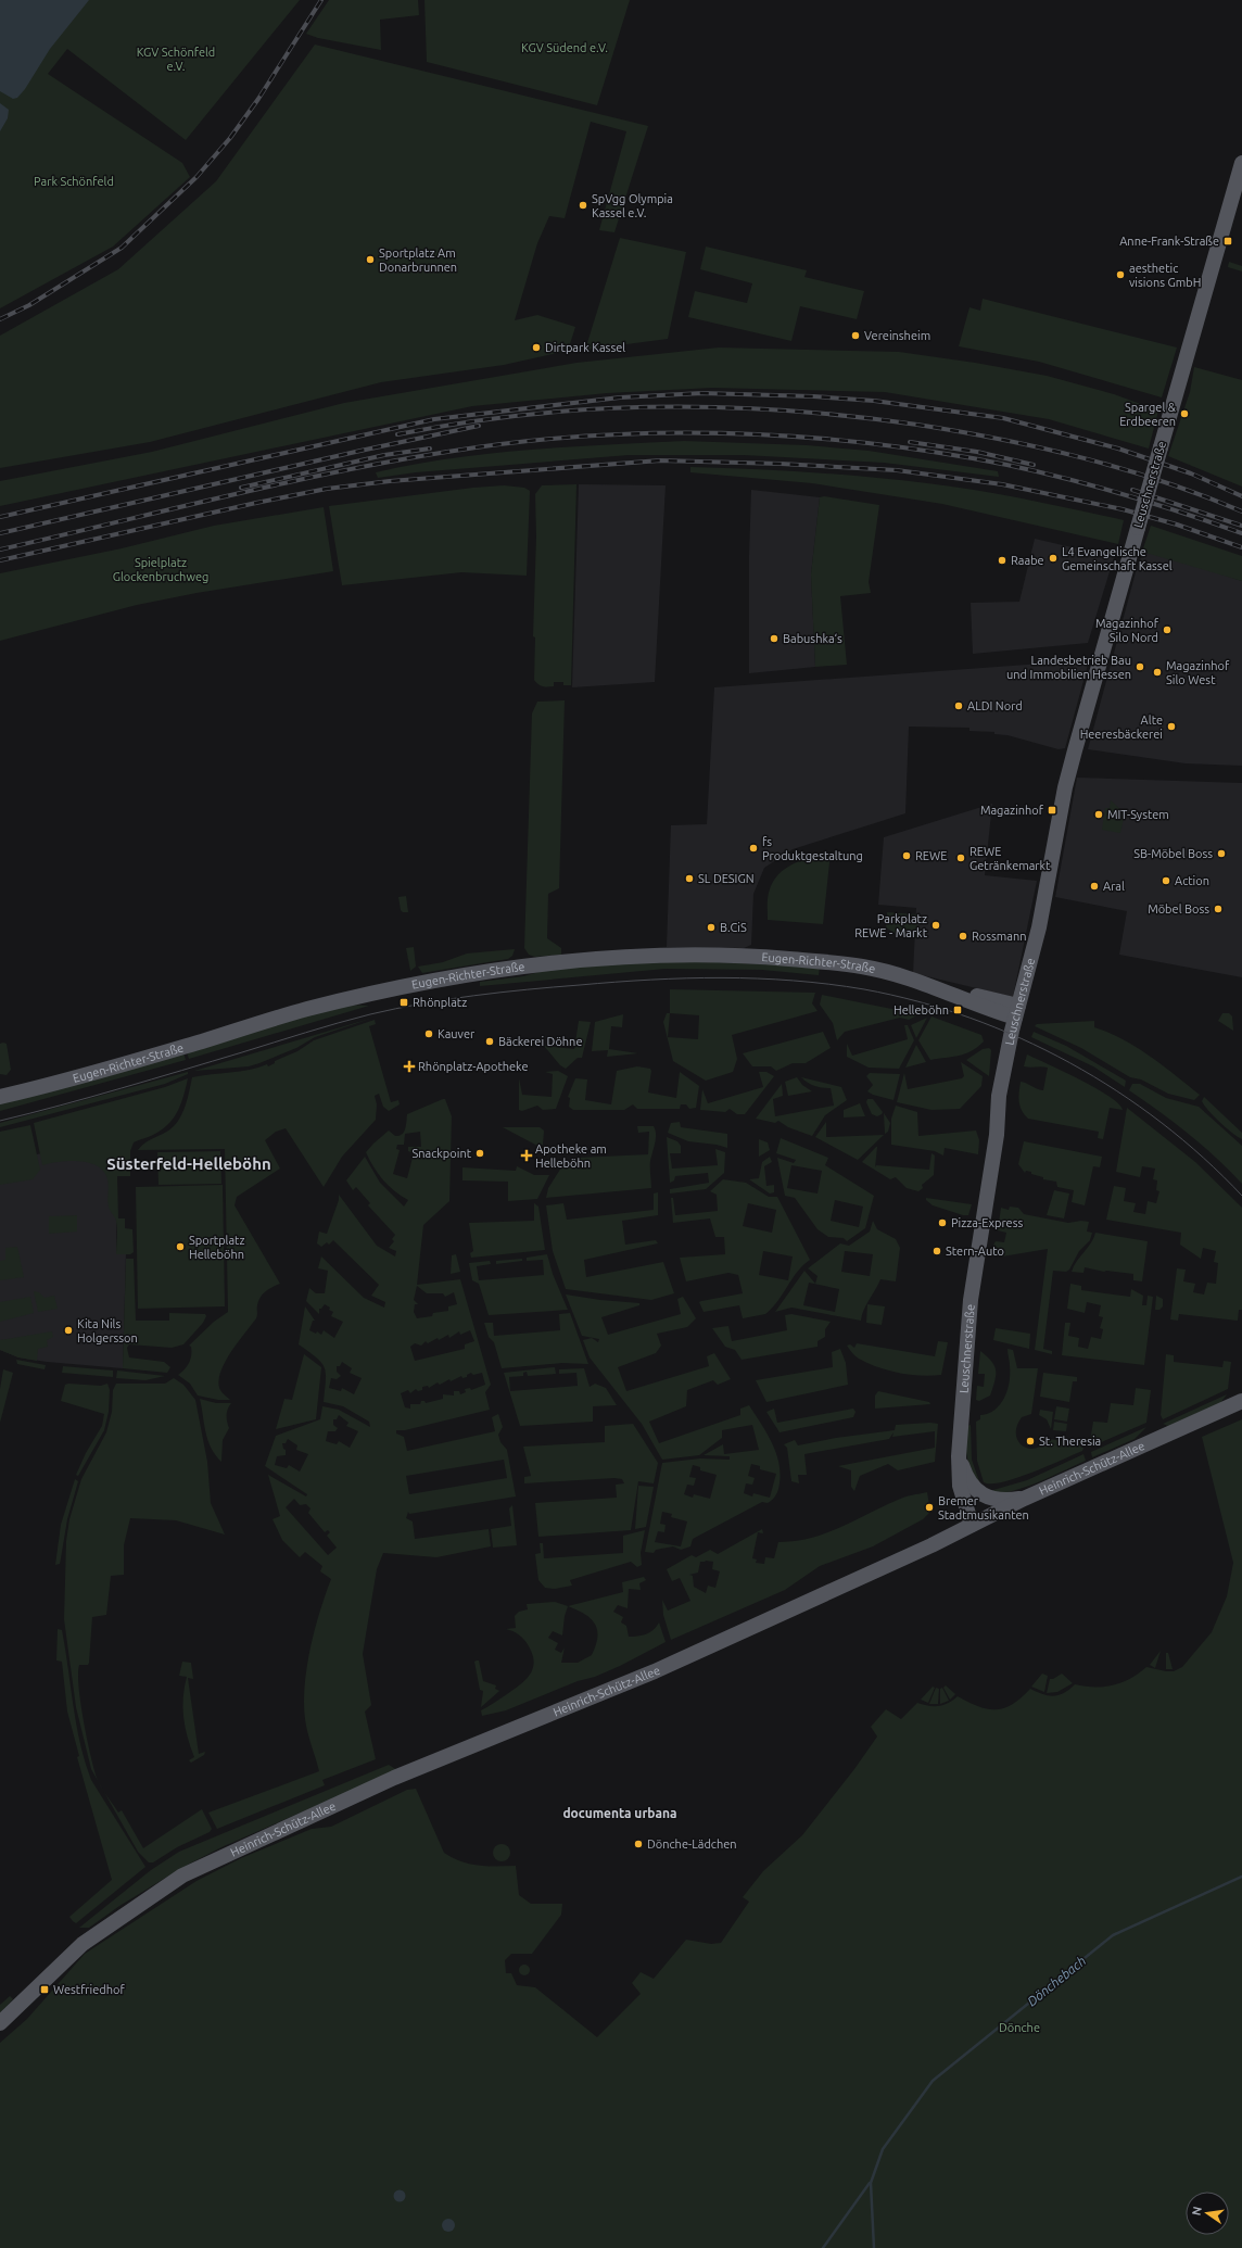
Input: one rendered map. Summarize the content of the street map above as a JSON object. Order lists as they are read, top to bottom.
{
  "streets": {
    "main road": ["Leuschnerstraße", "Eugen-Richter-Straße", "Heinrich-Schütz-Allee"]
  },
  "crossings": [
    ["Leuschnerstraße", "Eugen-Richter-Straße"],
    ["Leuschnerstraße", "Heinrich-Schütz-Allee"]
  ],
  "districts": ["Süsterfeld-Helleböhn", "documenta urbana"],
  "water": ["Dönchebach"],
  "parks": [
    "KGV Südend e.V.",
    "KGV Schönfeld e.V.",
    "Park Schönfeld",
    "Spielplatz Glockenbruchweg",
    "Dönche"
  ],
  "places": {
    "other": [
      "SpVgg Olympia Kassel e.V.",
      "Sportplatz Am Donarbrunnen",
      "aesthetic visions GmbH",
      "Vereinsheim",
      "Dirtpark Kassel",
      "Spargel & Erdbeeren",
      "L4 Evangelische Gemeinschaft Kassel",
      "Raabe",
      "Magazinhof Silo Nord",
      "Babushka‘s",
      "Landesbetrieb Bau und Immobilien Hessen",
      "Magazinhof Silo West",
      "ALDI Nord",
      "Alte Heeresbäckerei",
      "MIT-System",
      "fs Produktgestaltung",
      "SB-Möbel Boss",
      "REWE",
      "REWE Getränkemarkt",
      "SL DESIGN",
      "Action",
      "Aral",
      "Möbel Boss",
      "Parkplatz REWE - Markt",
      "B.CiS",
      "Rossmann",
      "Kauver",
      "Bäckerei Döhne",
      "Snackpoint",
      "Pizza-Express",
      "Sportplatz Helleböhn",
      "Stern-Auto",
      "Kita Nils Holgersson",
      "St. Theresia",
      "Bremer Stadtmusikanten",
      "Dönche-Lädchen"
    ],
    "transit": [
      "Anne-Frank-Straße",
      "Magazinhof",
      "Rhönplatz",
      "Helleböhn",
      "Westfriedhof"
    ],
    "health": ["Rhönplatz-Apotheke", "Apotheke am Helleböhn"]
  },
  "north": "left"
}
